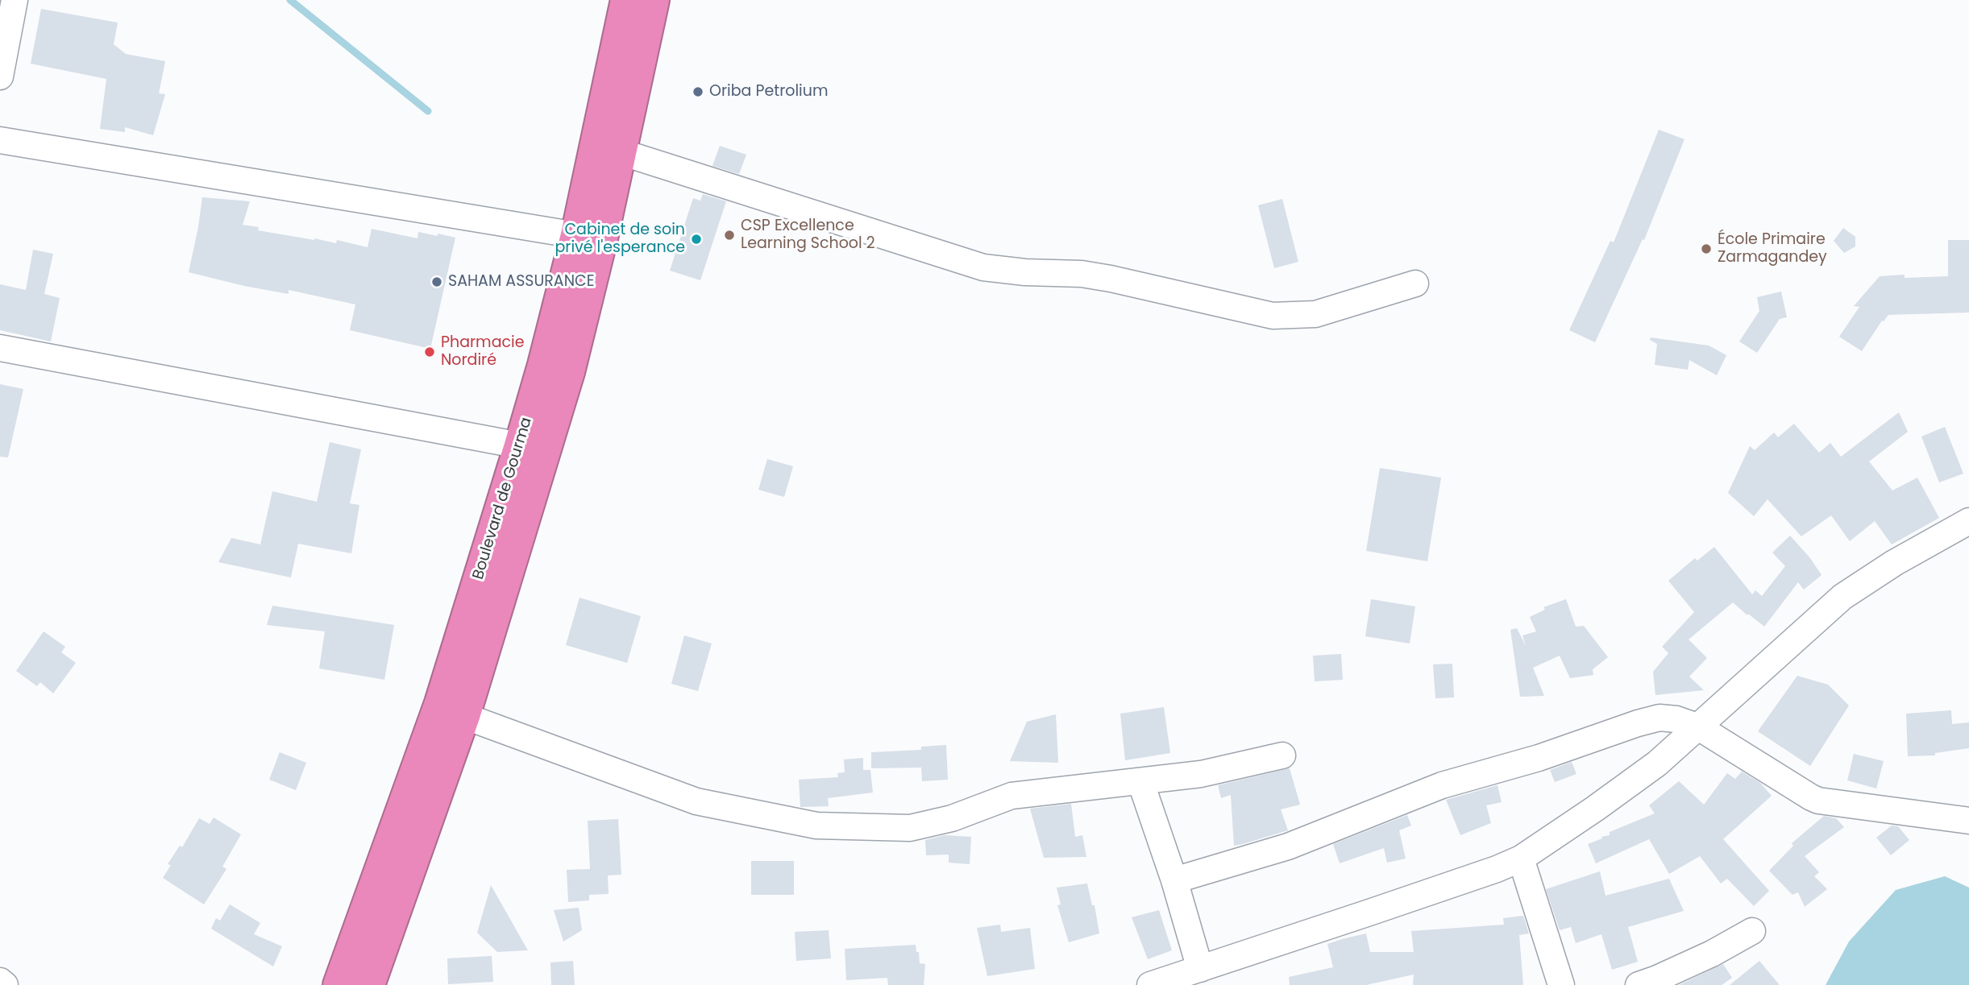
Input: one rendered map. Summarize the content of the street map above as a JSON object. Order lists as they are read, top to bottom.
{
  "streets": {
    "highway": ["Boulevard de Gourma"]
  },
  "places": [
    "Oriba Petrolium",
    "CSP Excellence Learning School 2",
    "Cabinet de soin privé l'esperance",
    "École Primaire Zarmagandey",
    "SAHAM ASSURANCE",
    "Pharmacie Nordiré"
  ]
}
